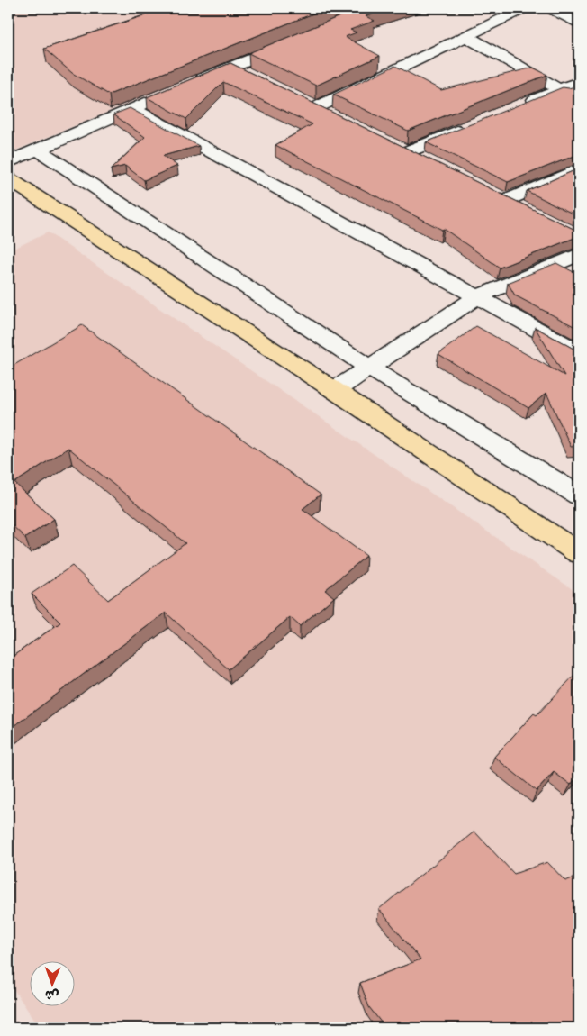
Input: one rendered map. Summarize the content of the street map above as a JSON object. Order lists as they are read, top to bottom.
{
  "north": "bottom"
}
